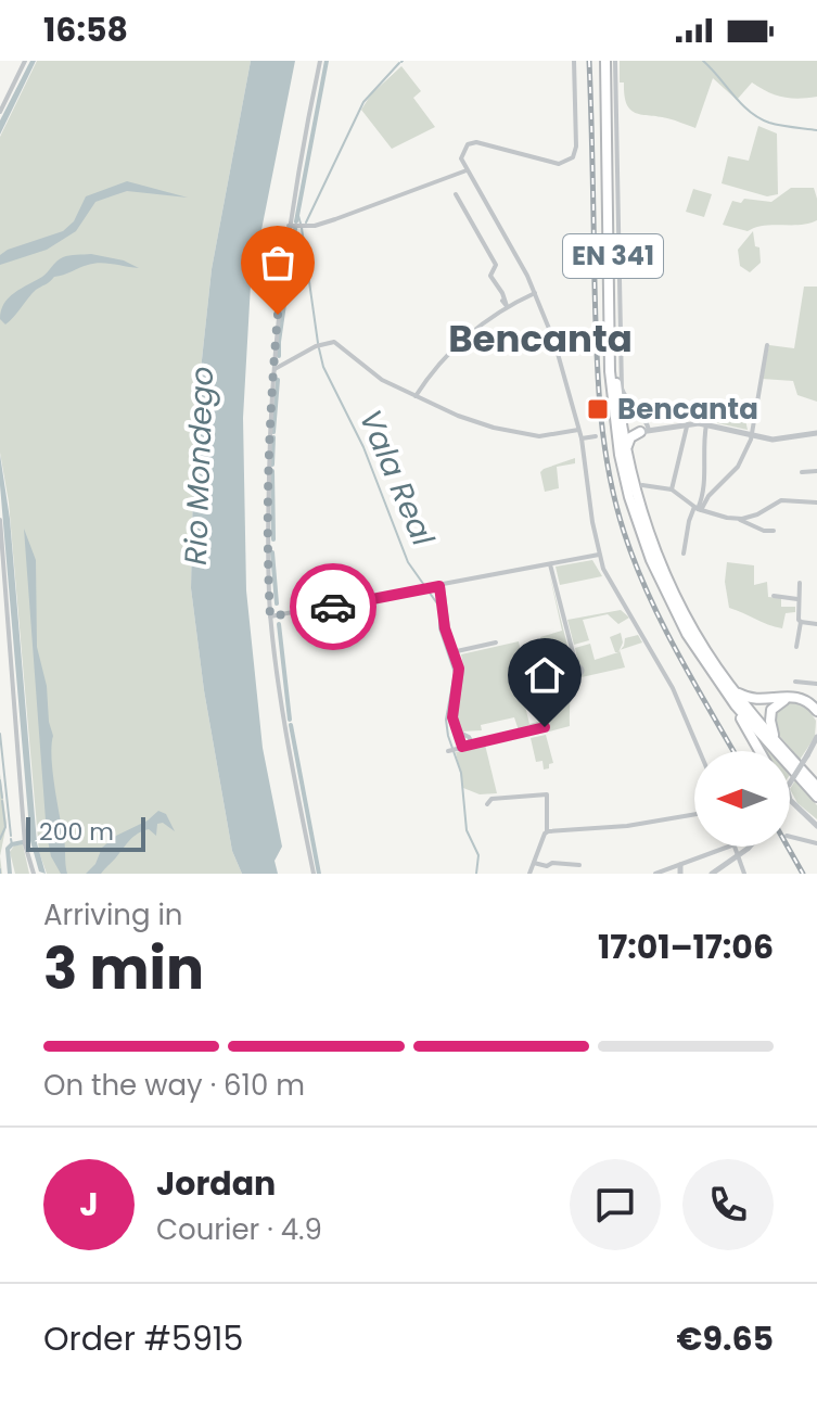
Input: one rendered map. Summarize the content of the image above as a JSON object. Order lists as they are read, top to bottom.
{
  "streets": {
    "highway": ["EN 341"]
  },
  "districts": ["Bencanta"],
  "water": ["Rio Mondego", "Vala Real"],
  "places": {
    "transit": ["Bencanta"]
  },
  "scale_bar": "200 m",
  "north": "left",
  "page": {
    "status": "16:58",
    "scale": "200 m",
    "heading": ["3 min", "Arriving in", "17:01–17:06"],
    "panel": [
      "Jordan",
      "Courier · 4.9",
      "Order #5915",
      "€9.65"
    ],
    "bar": "On the way · 610 m",
    "round": "J"
  }
}
